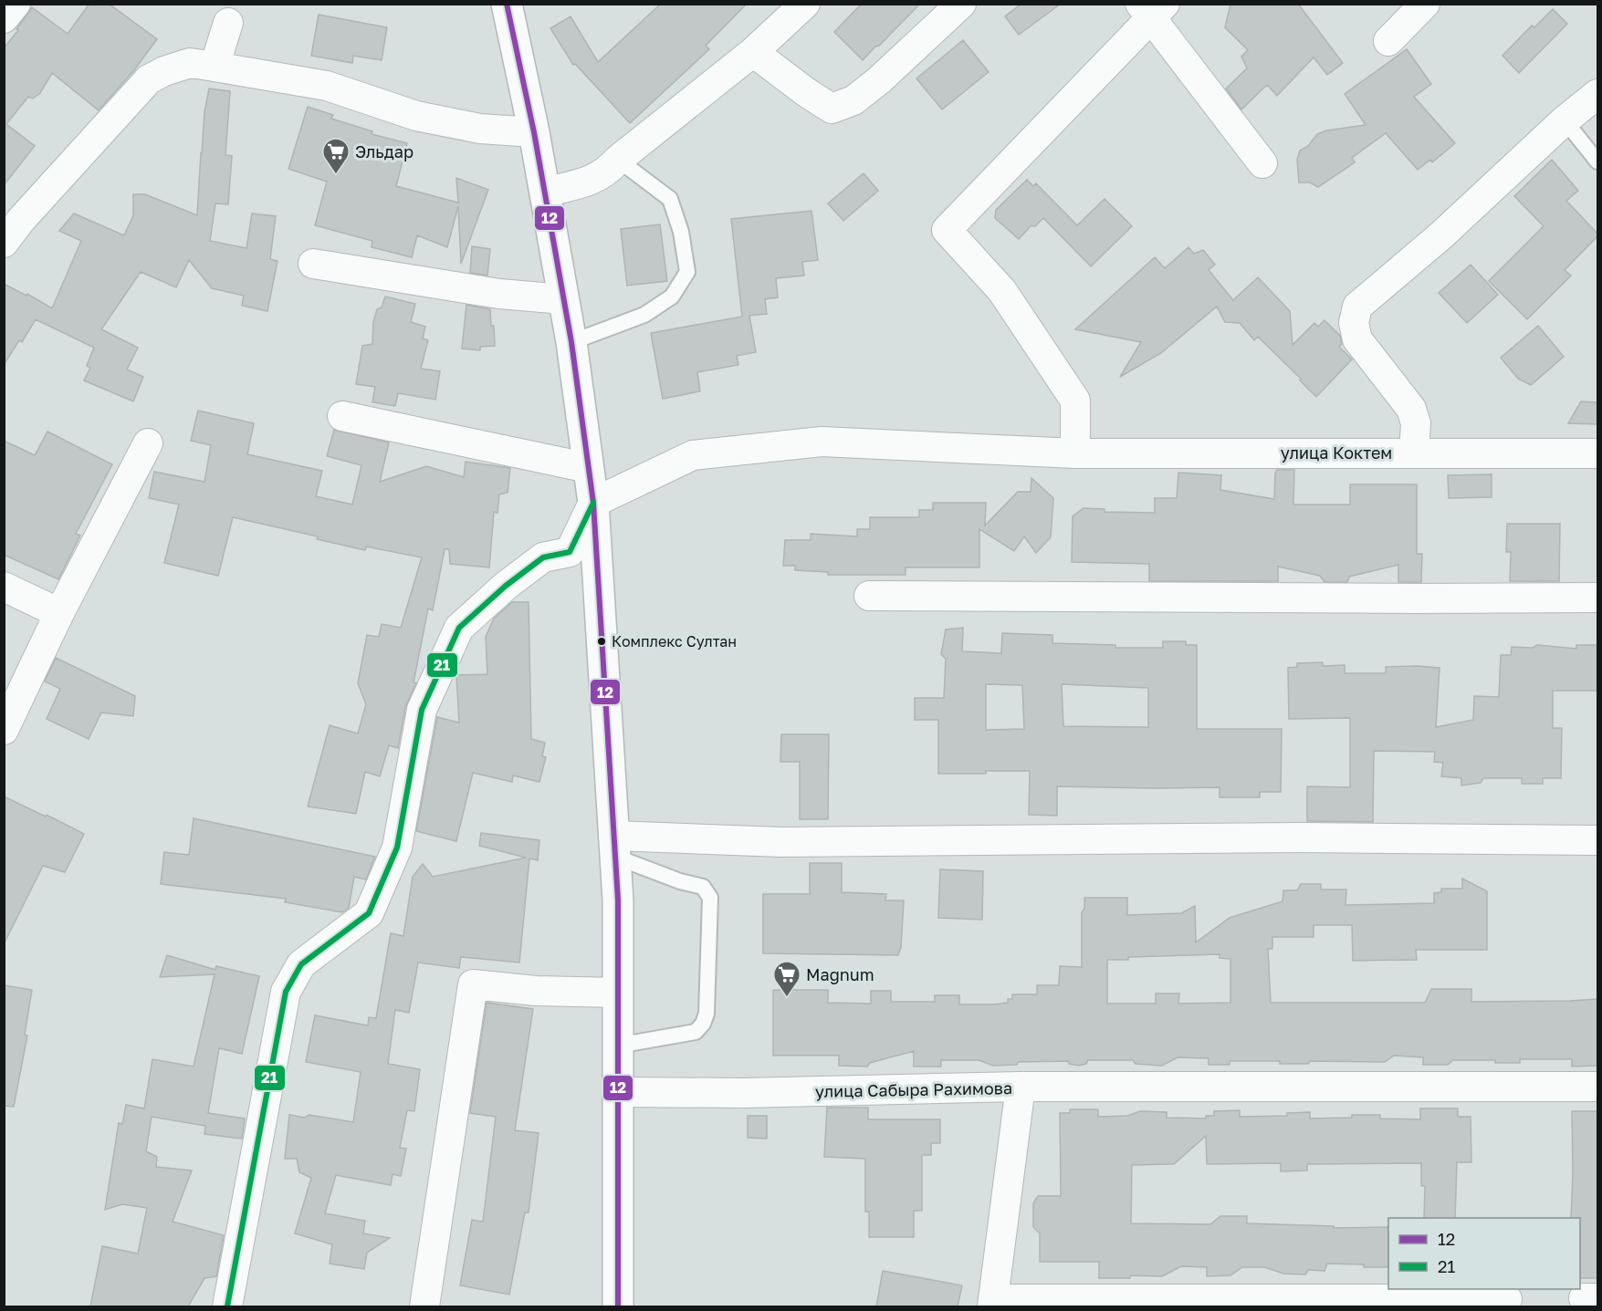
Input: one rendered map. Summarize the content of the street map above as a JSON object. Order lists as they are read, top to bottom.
{
  "streets": {
    "street": ["улица Коктем", "улица Сабыра Рахимова"]
  },
  "places": {
    "supermarket": ["Эльдар", "Magnum"],
    "other": ["Комплекс Султан"]
  },
  "lines": ["transit line 12", "transit line 21"],
  "legend": ["12", "21"]
}
